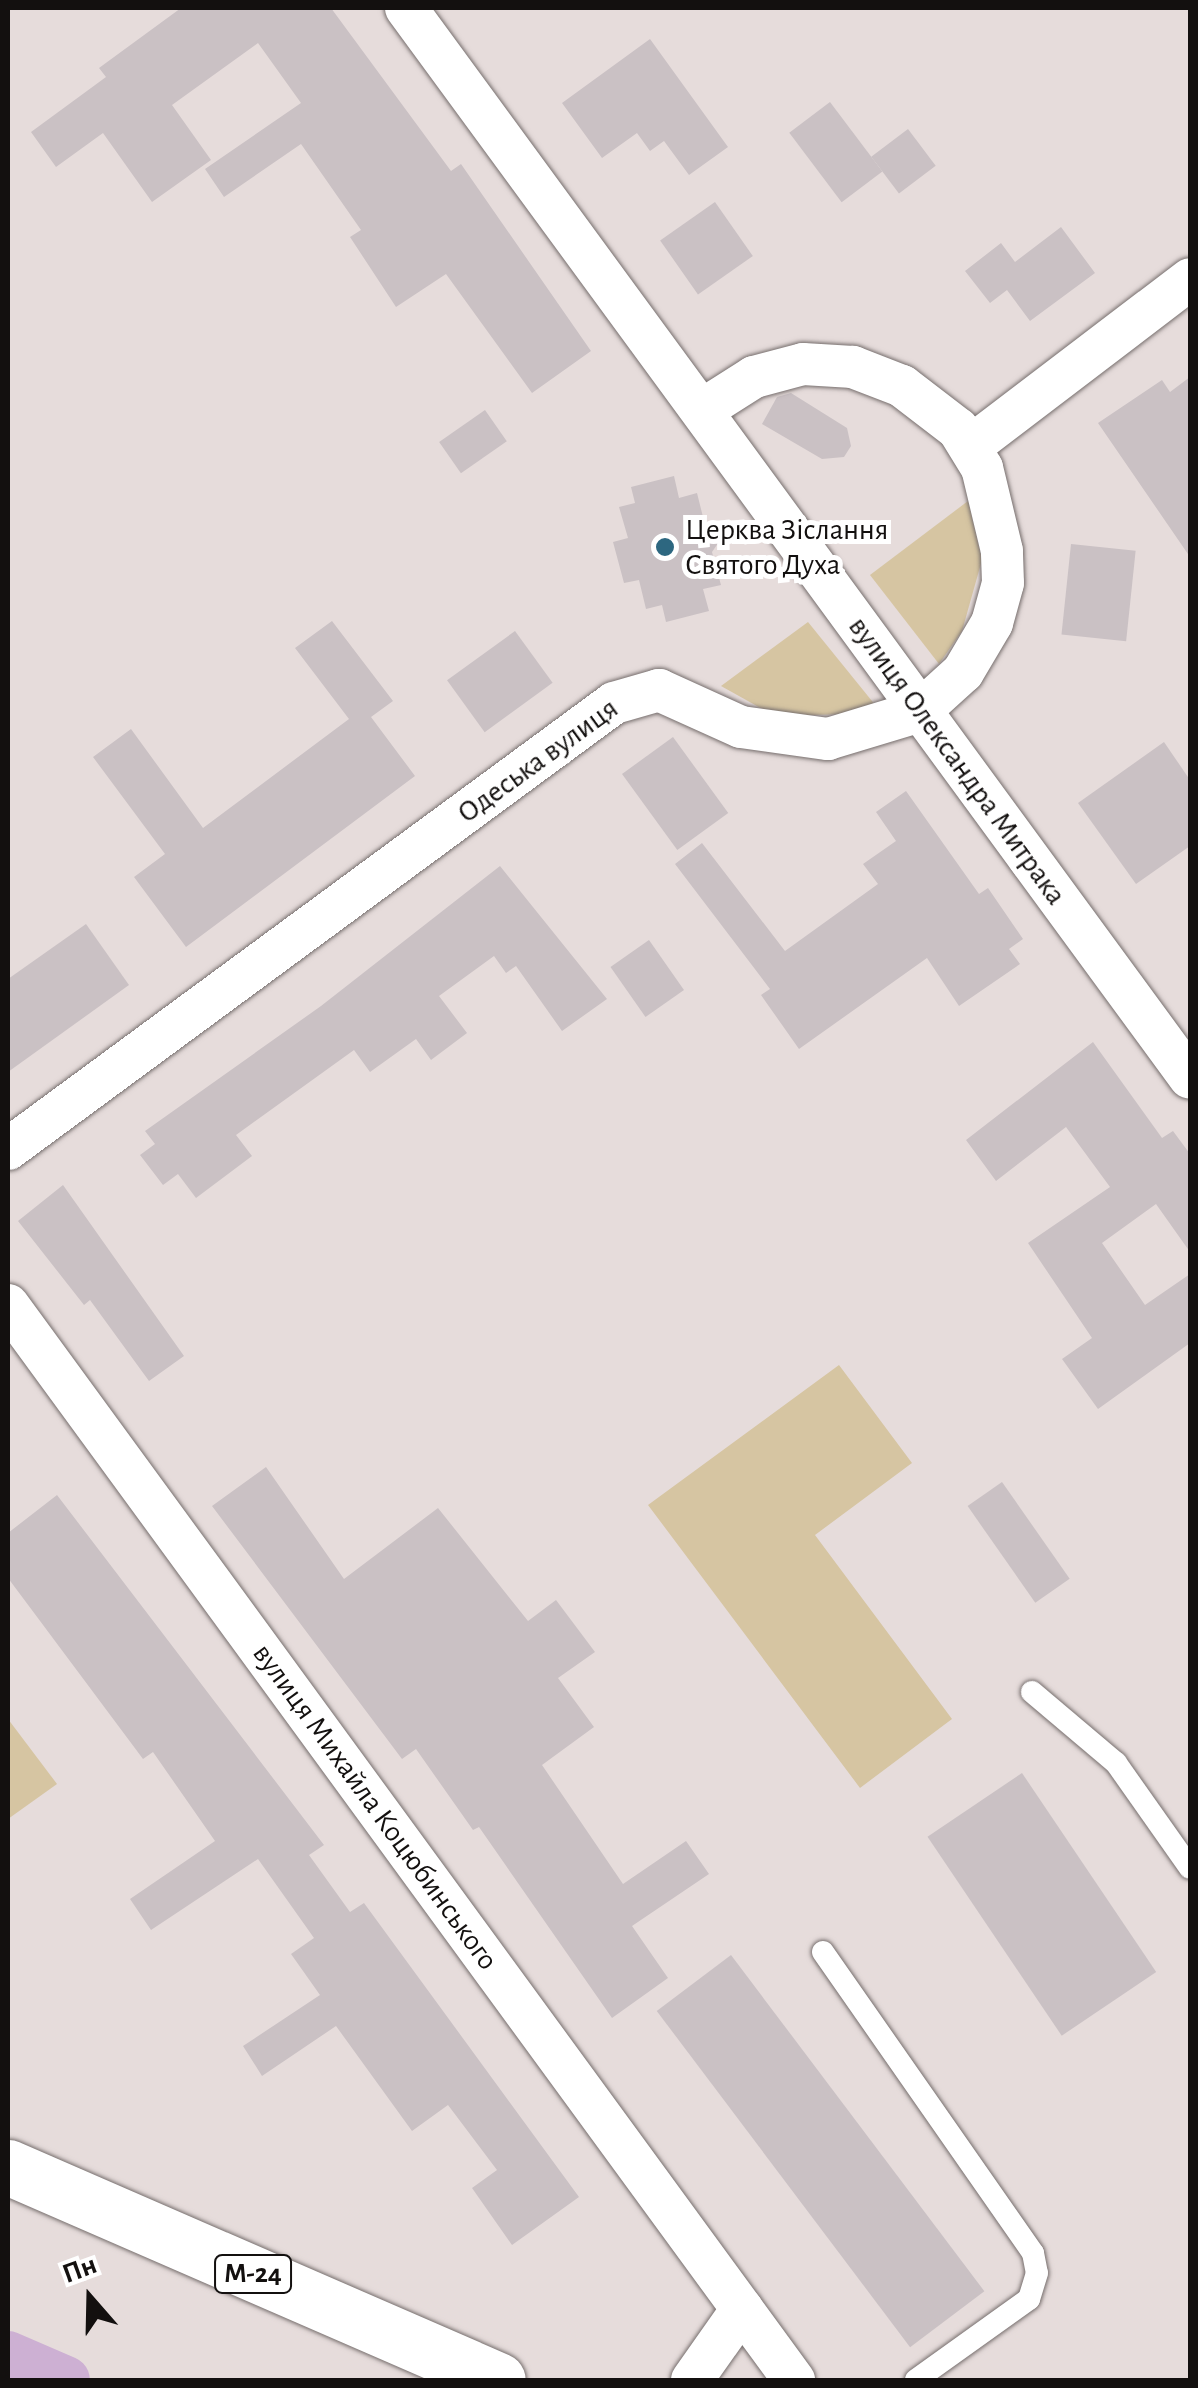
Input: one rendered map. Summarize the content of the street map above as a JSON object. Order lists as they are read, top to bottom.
{
  "streets": {
    "highway": ["М-24"],
    "street": ["Одеська вулиця", "вулиця Олександра Митрака", "вулиця Михайла Коцюбинського"]
  },
  "crossings": [
    ["Одеська вулиця", "вулиця Олександра Митрака"]
  ],
  "places": ["Церква Зіслання Святого Духа"],
  "north": "top"
}
